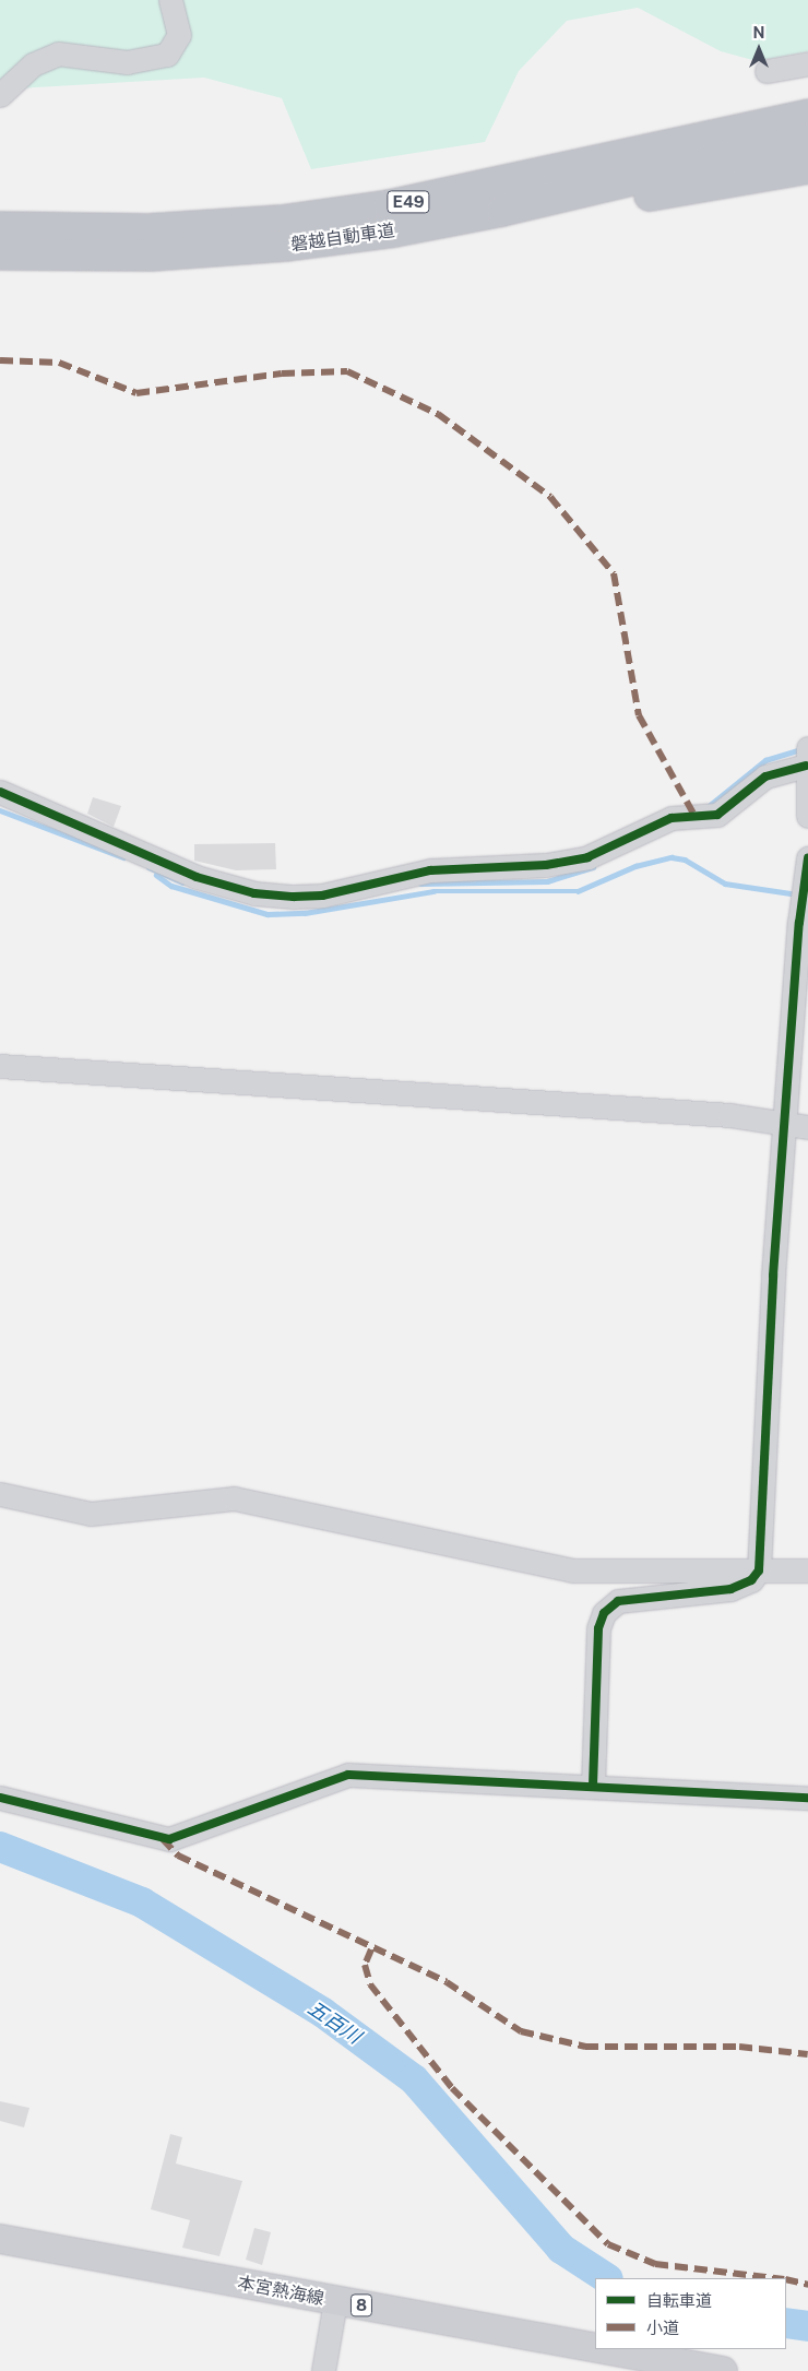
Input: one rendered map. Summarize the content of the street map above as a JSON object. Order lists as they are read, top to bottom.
{
  "streets": {
    "highway": ["E49", "磐越自動車道"],
    "main road": ["本宮熱海線", "8"]
  },
  "water": ["五百川"],
  "legend": ["自転車道", "小道"],
  "north": "top"
}
